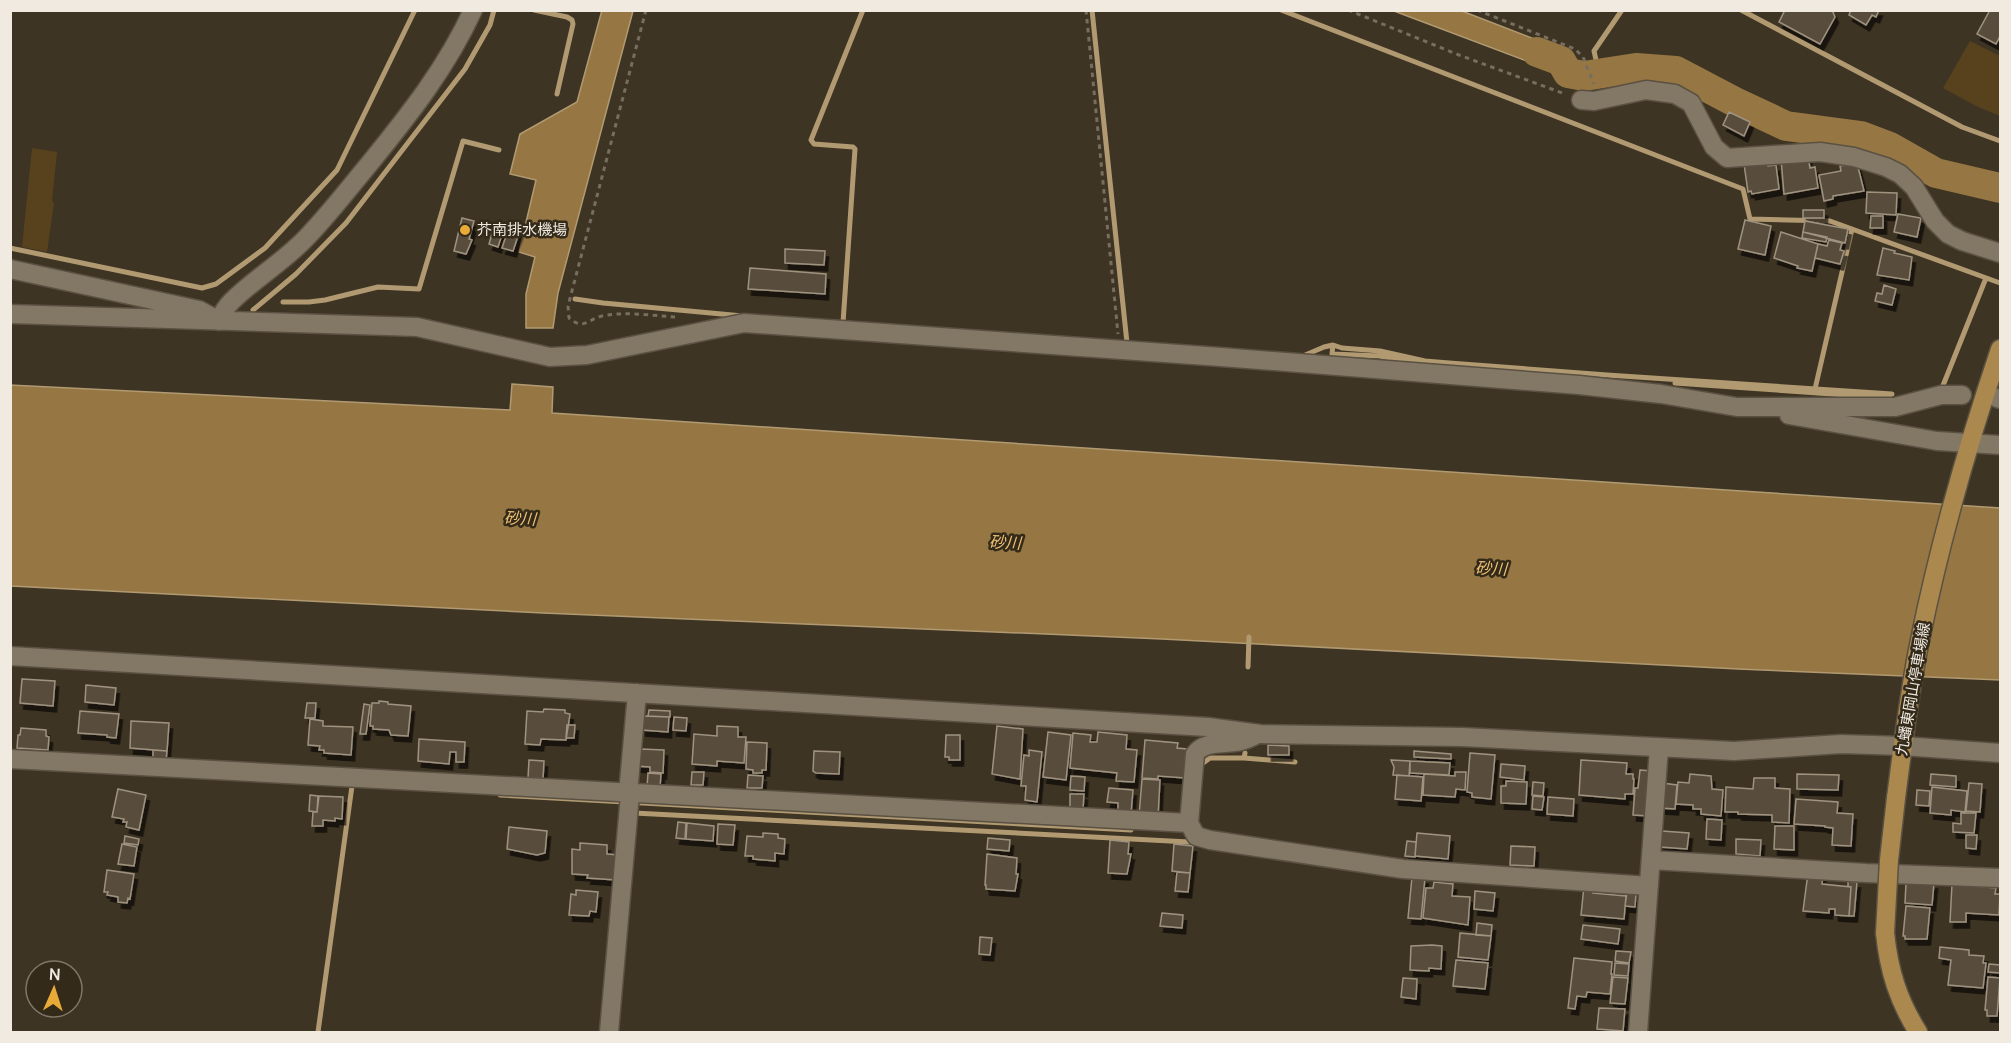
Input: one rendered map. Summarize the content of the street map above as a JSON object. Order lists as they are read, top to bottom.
{
  "streets": {
    "main road": ["九蟠東岡山停車場線"]
  },
  "water": ["砂川"],
  "places": ["芥南排水機場"],
  "north": "top"
}
